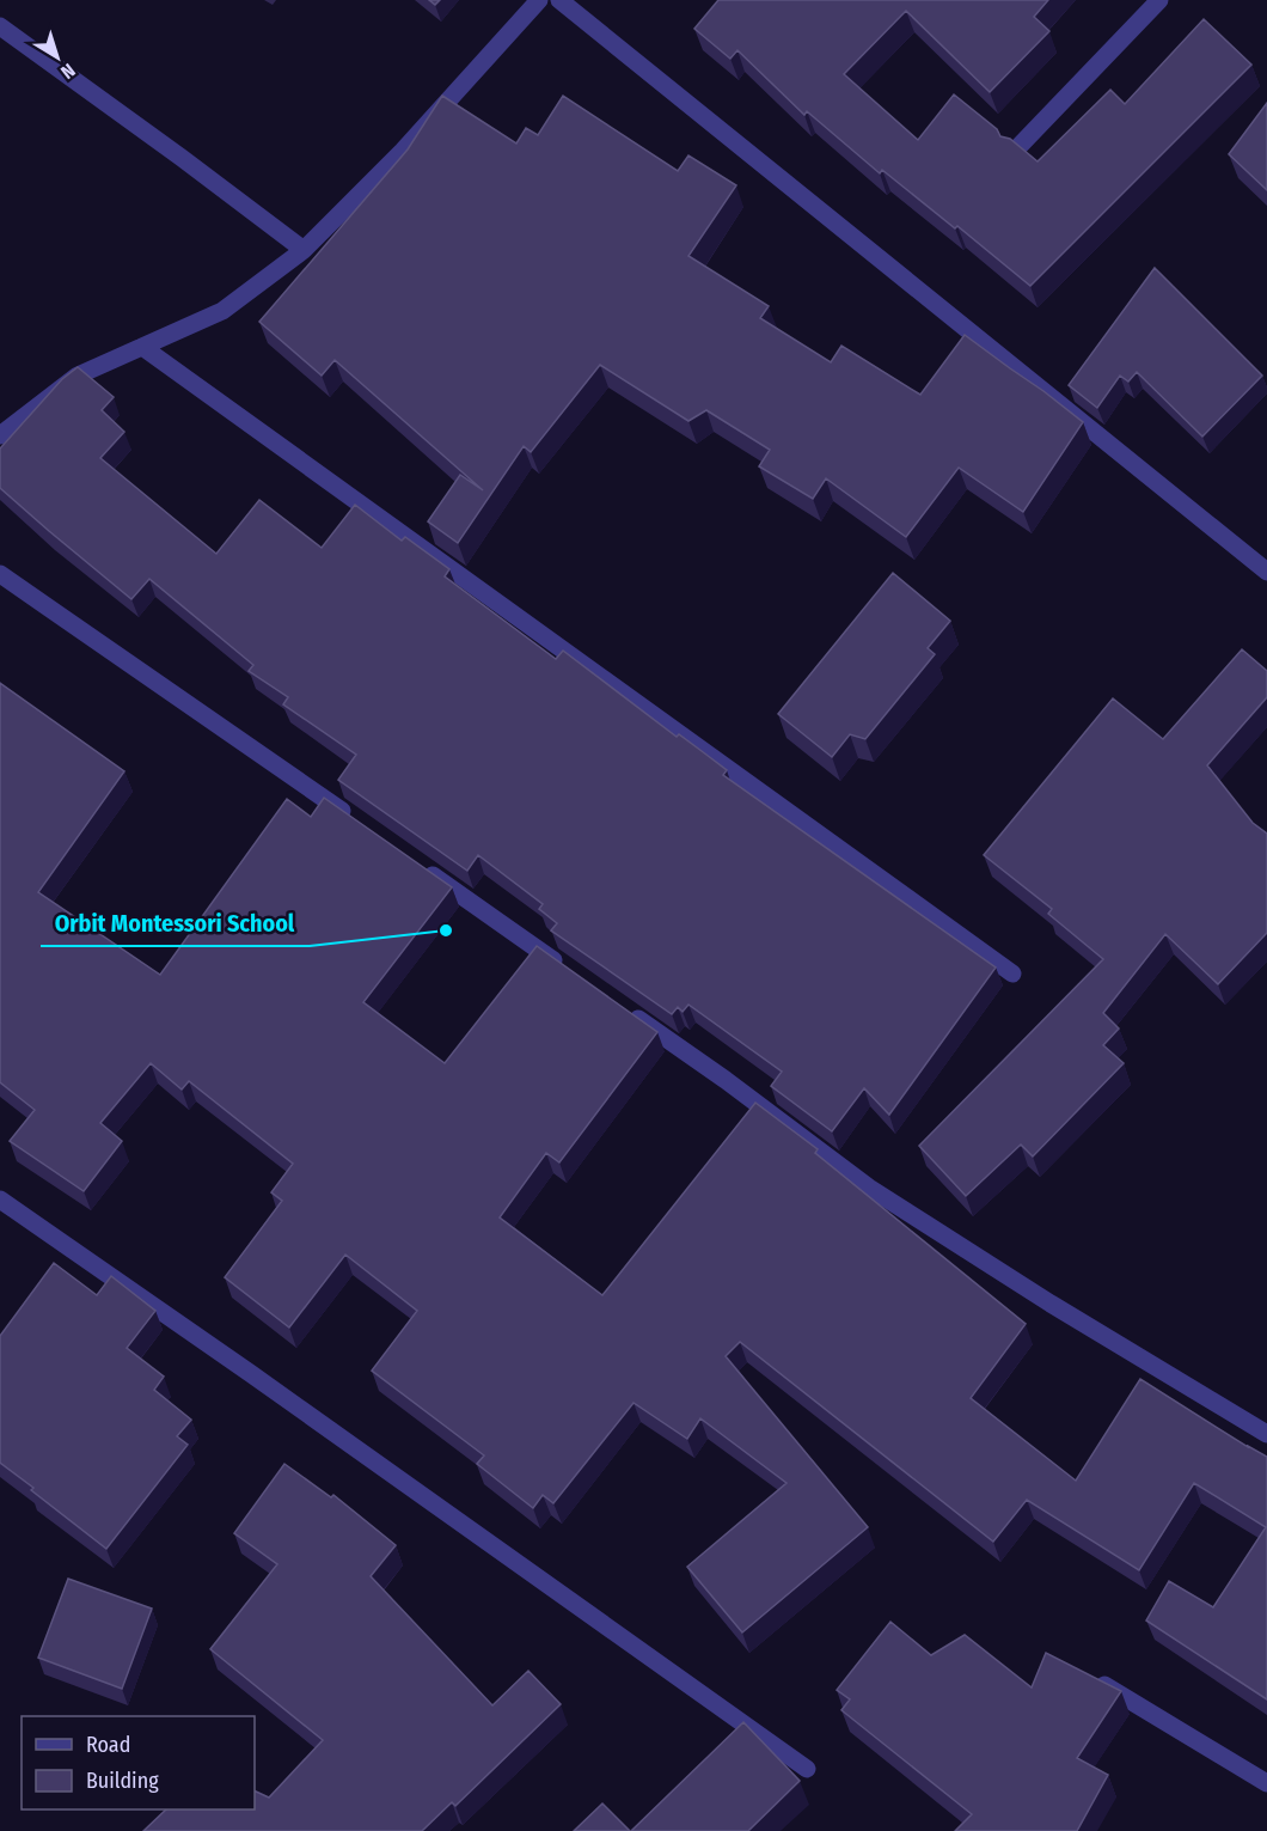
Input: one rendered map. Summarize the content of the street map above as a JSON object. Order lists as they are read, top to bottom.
{
  "places": ["Orbit Montessori School"],
  "legend": ["Road", "Building"],
  "north": "bottom right"
}
